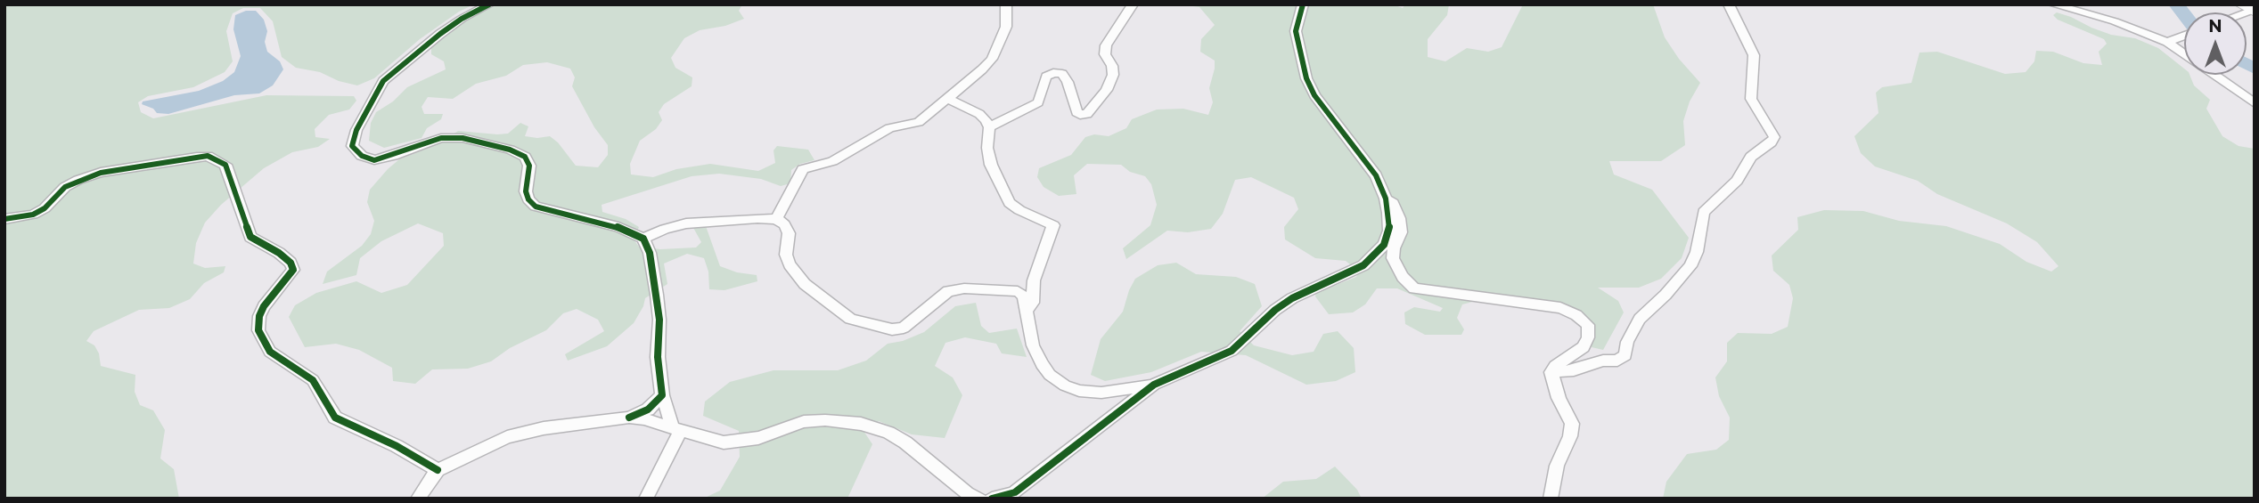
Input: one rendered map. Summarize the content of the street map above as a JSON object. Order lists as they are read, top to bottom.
{
  "north": "top"
}
